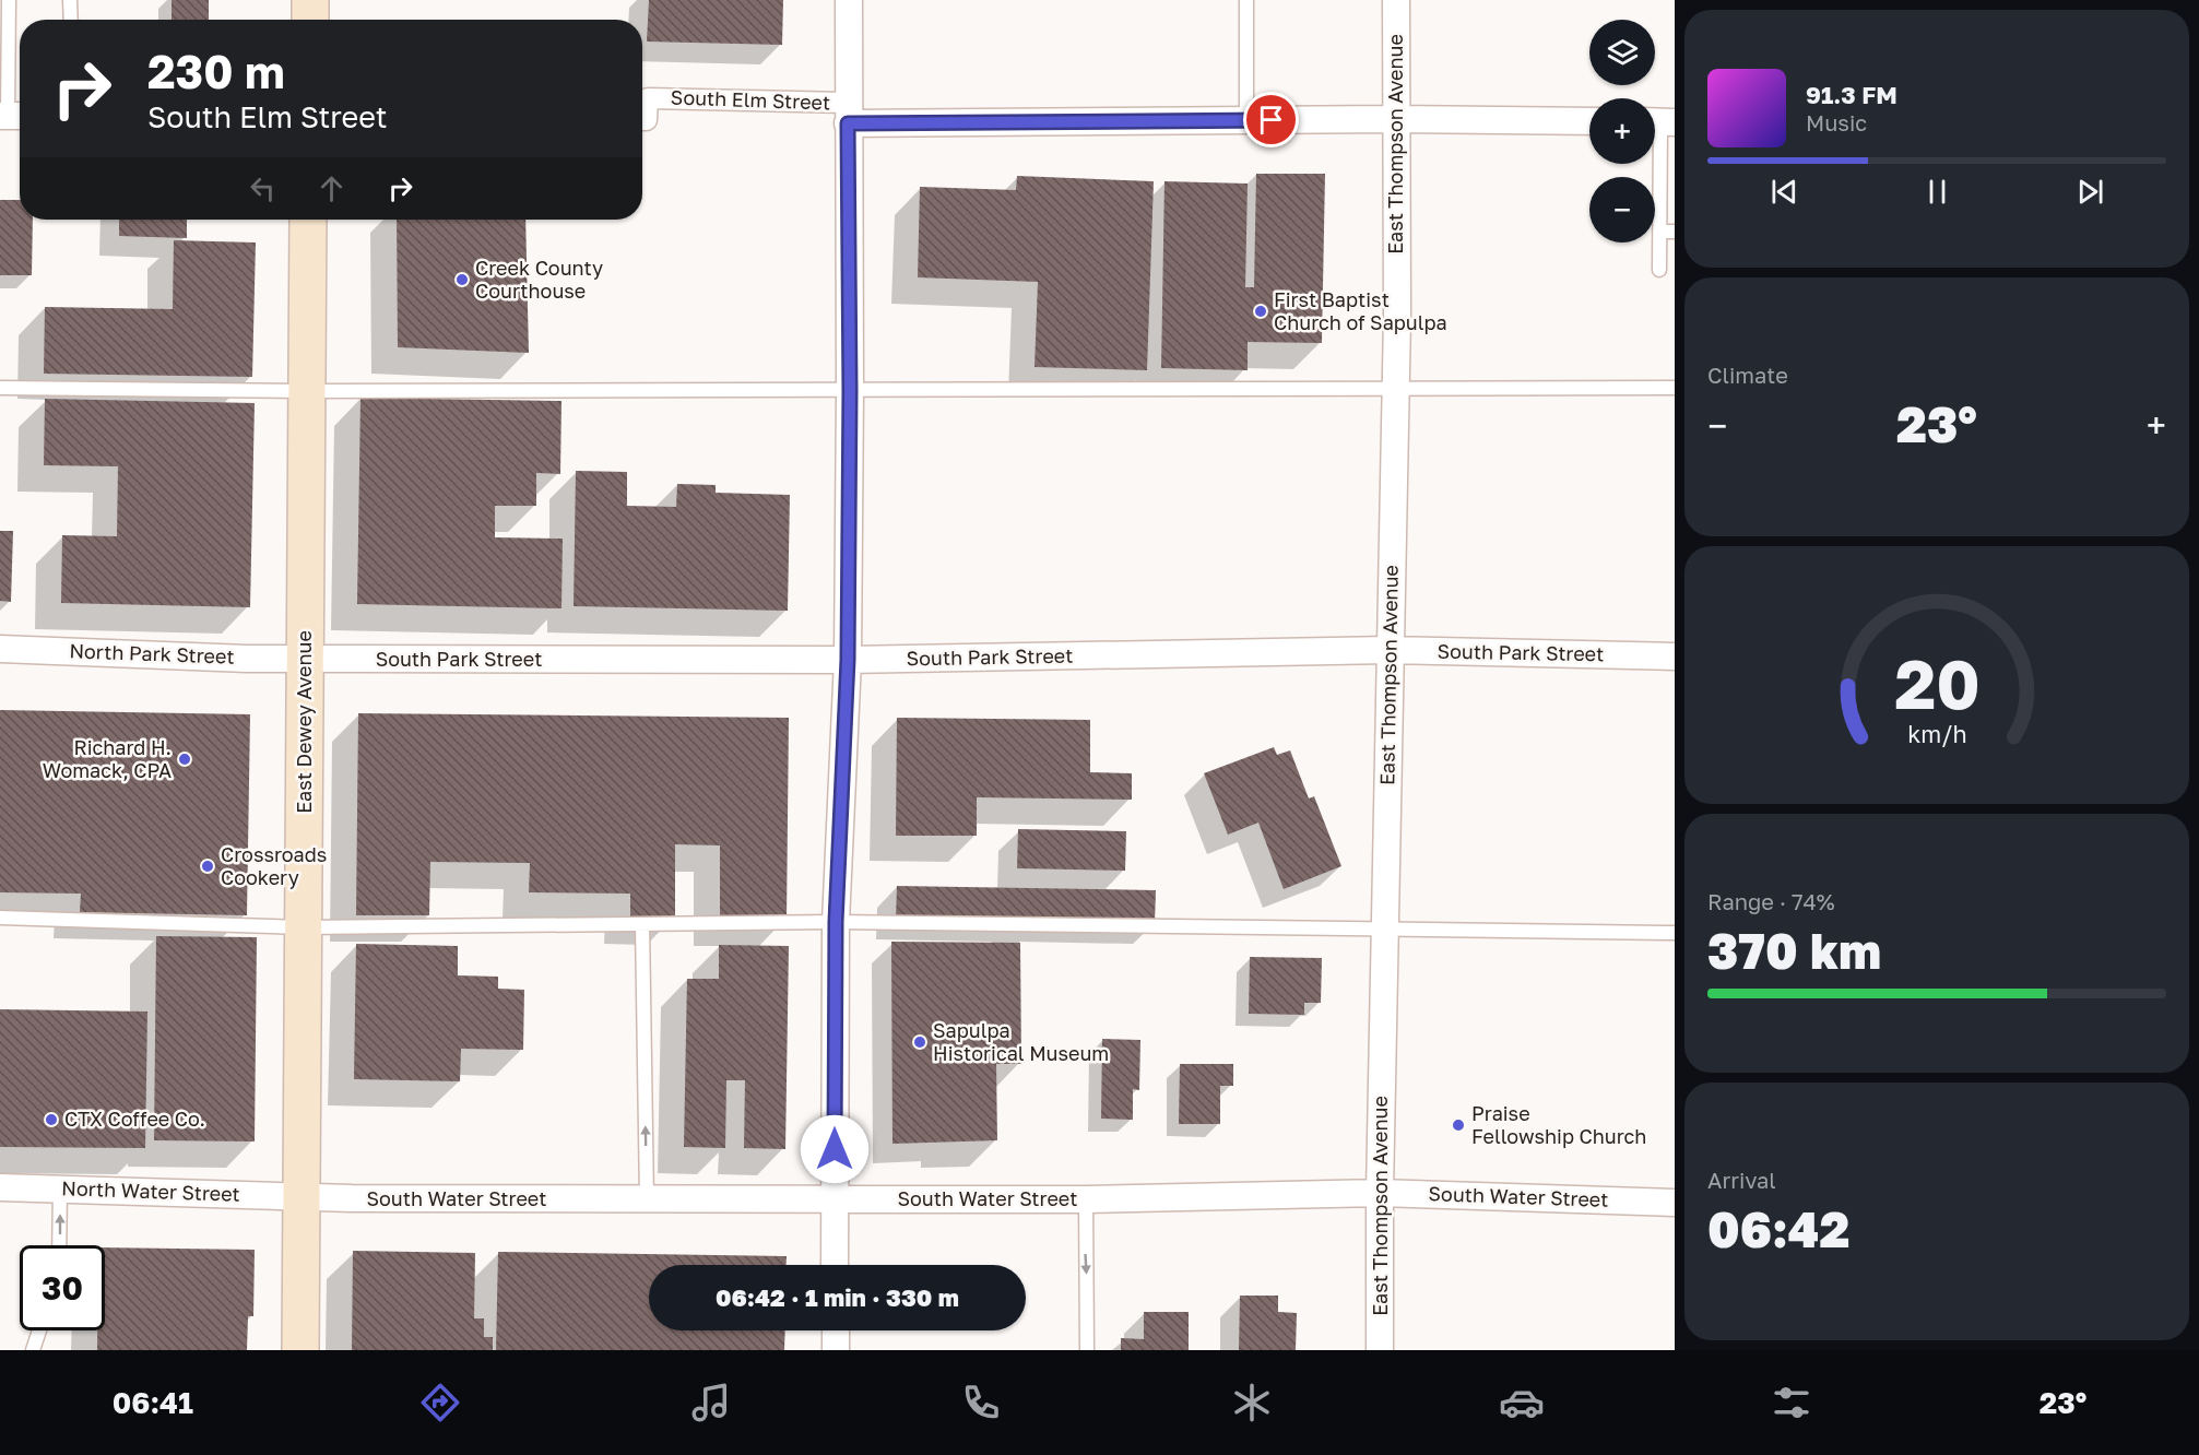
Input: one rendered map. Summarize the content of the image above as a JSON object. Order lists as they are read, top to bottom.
{
  "streets": {
    "main road": ["East Dewey Avenue"],
    "street": [
      "South Elm Street",
      "East Thompson Avenue",
      "South Park Street",
      "North Park Street",
      "North Water Street",
      "South Water Street"
    ]
  },
  "crossings": [
    ["South Elm Street", "East Thompson Avenue"],
    ["East Thompson Avenue", "South Park Street"],
    ["East Thompson Avenue", "South Water Street"],
    ["South Park Street", "North Park Street"],
    ["South Park Street", "East Dewey Avenue"],
    ["North Park Street", "East Dewey Avenue"],
    ["East Dewey Avenue", "North Water Street"],
    ["East Dewey Avenue", "South Water Street"],
    ["North Water Street", "South Water Street"]
  ],
  "places": [
    "Creek County Courthouse",
    "First Baptist Church of Sapulpa",
    "Richard H. Womack, CPA",
    "Crossroads Cookery",
    "Sapulpa Historical Museum",
    "CTX Coffee Co.",
    "Praise Fellowship Church"
  ],
  "page": {
    "map_buttons": ["+", "−"],
    "turn": ["230 m", "South Elm Street"],
    "song": ["91.3 FM", "Music"],
    "tile": [
      "Climate",
      ["Range · 74%", "370 km"],
      ["Arrival", "06:42"]
    ],
    "heat": ["−", "23°", "+"],
    "limit": "30",
    "trip": "06:42 · 1 min · 330 m",
    "tabs": ["06:41", "23°"],
    "gauge": ["20", "km/h"]
  }
}
